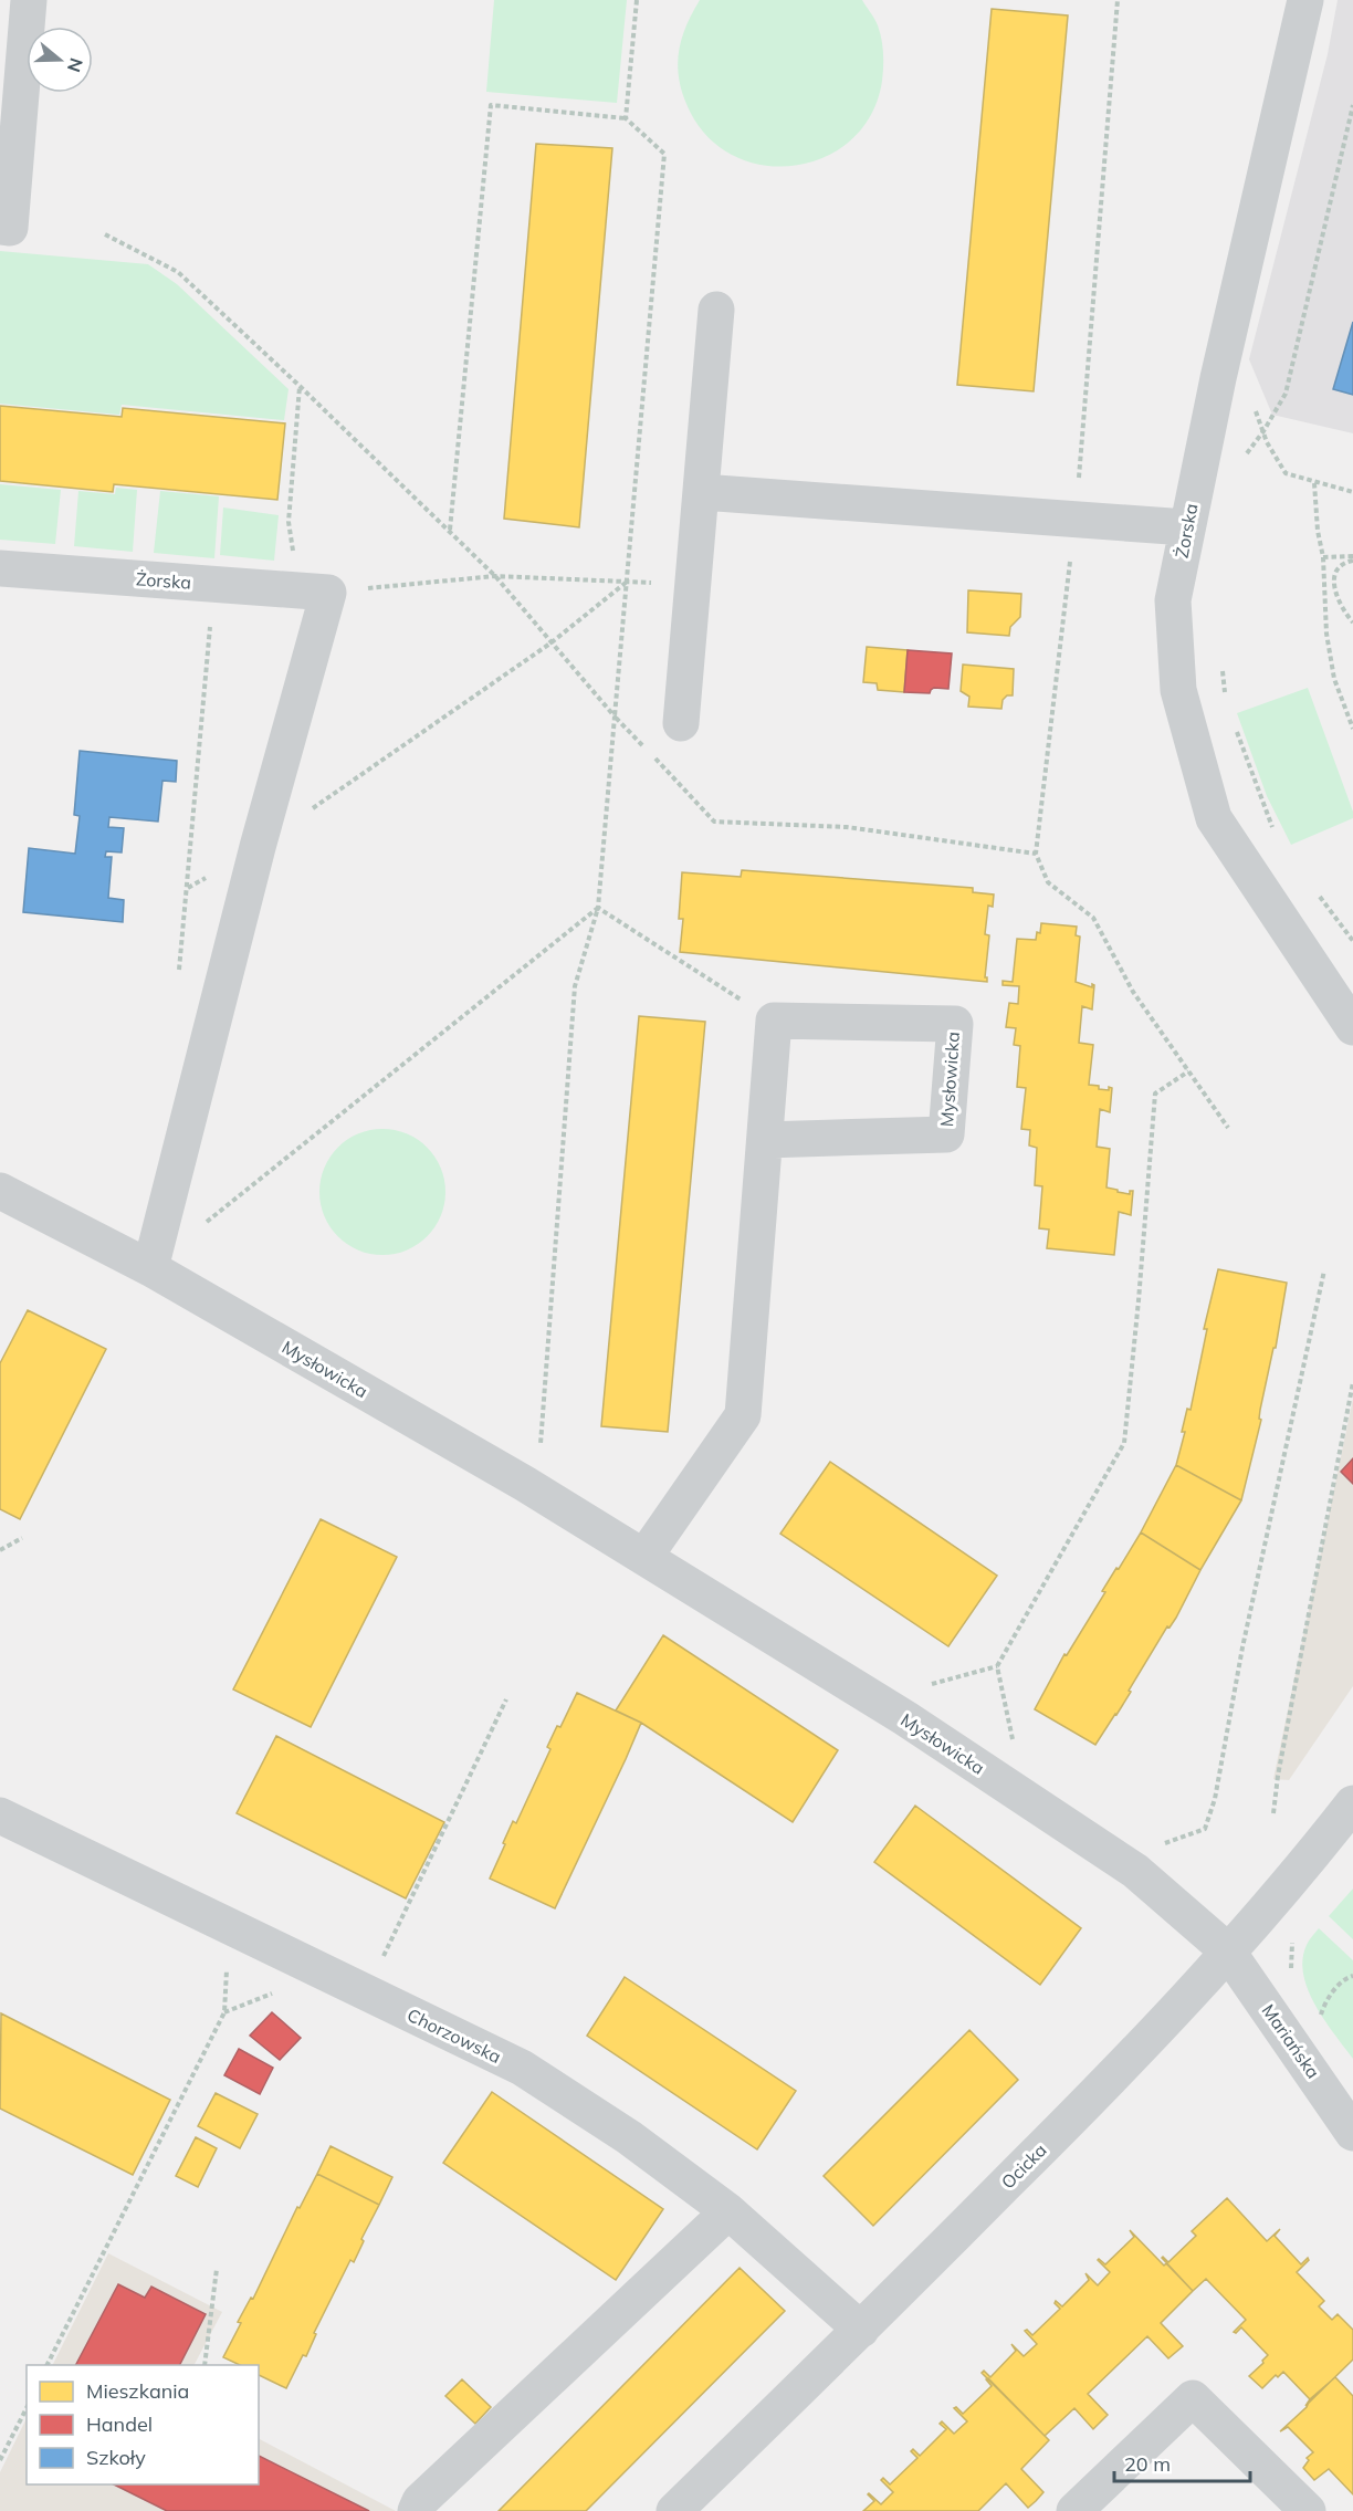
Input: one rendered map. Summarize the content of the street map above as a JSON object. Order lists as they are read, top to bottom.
{
  "streets": {
    "street": [
      "Żorska",
      "Mysłowicka",
      "Chorzowska",
      "Mariańska",
      "Ocicka"
    ]
  },
  "crossings": [
    ["Mysłowicka", "Mariańska"],
    ["Mysłowicka", "Ocicka"],
    ["Chorzowska", "Ocicka"],
    ["Mariańska", "Ocicka"]
  ],
  "legend": ["Mieszkania", "Handel", "Szkoły"],
  "scale_bar": "20 m",
  "north": "right"
}
